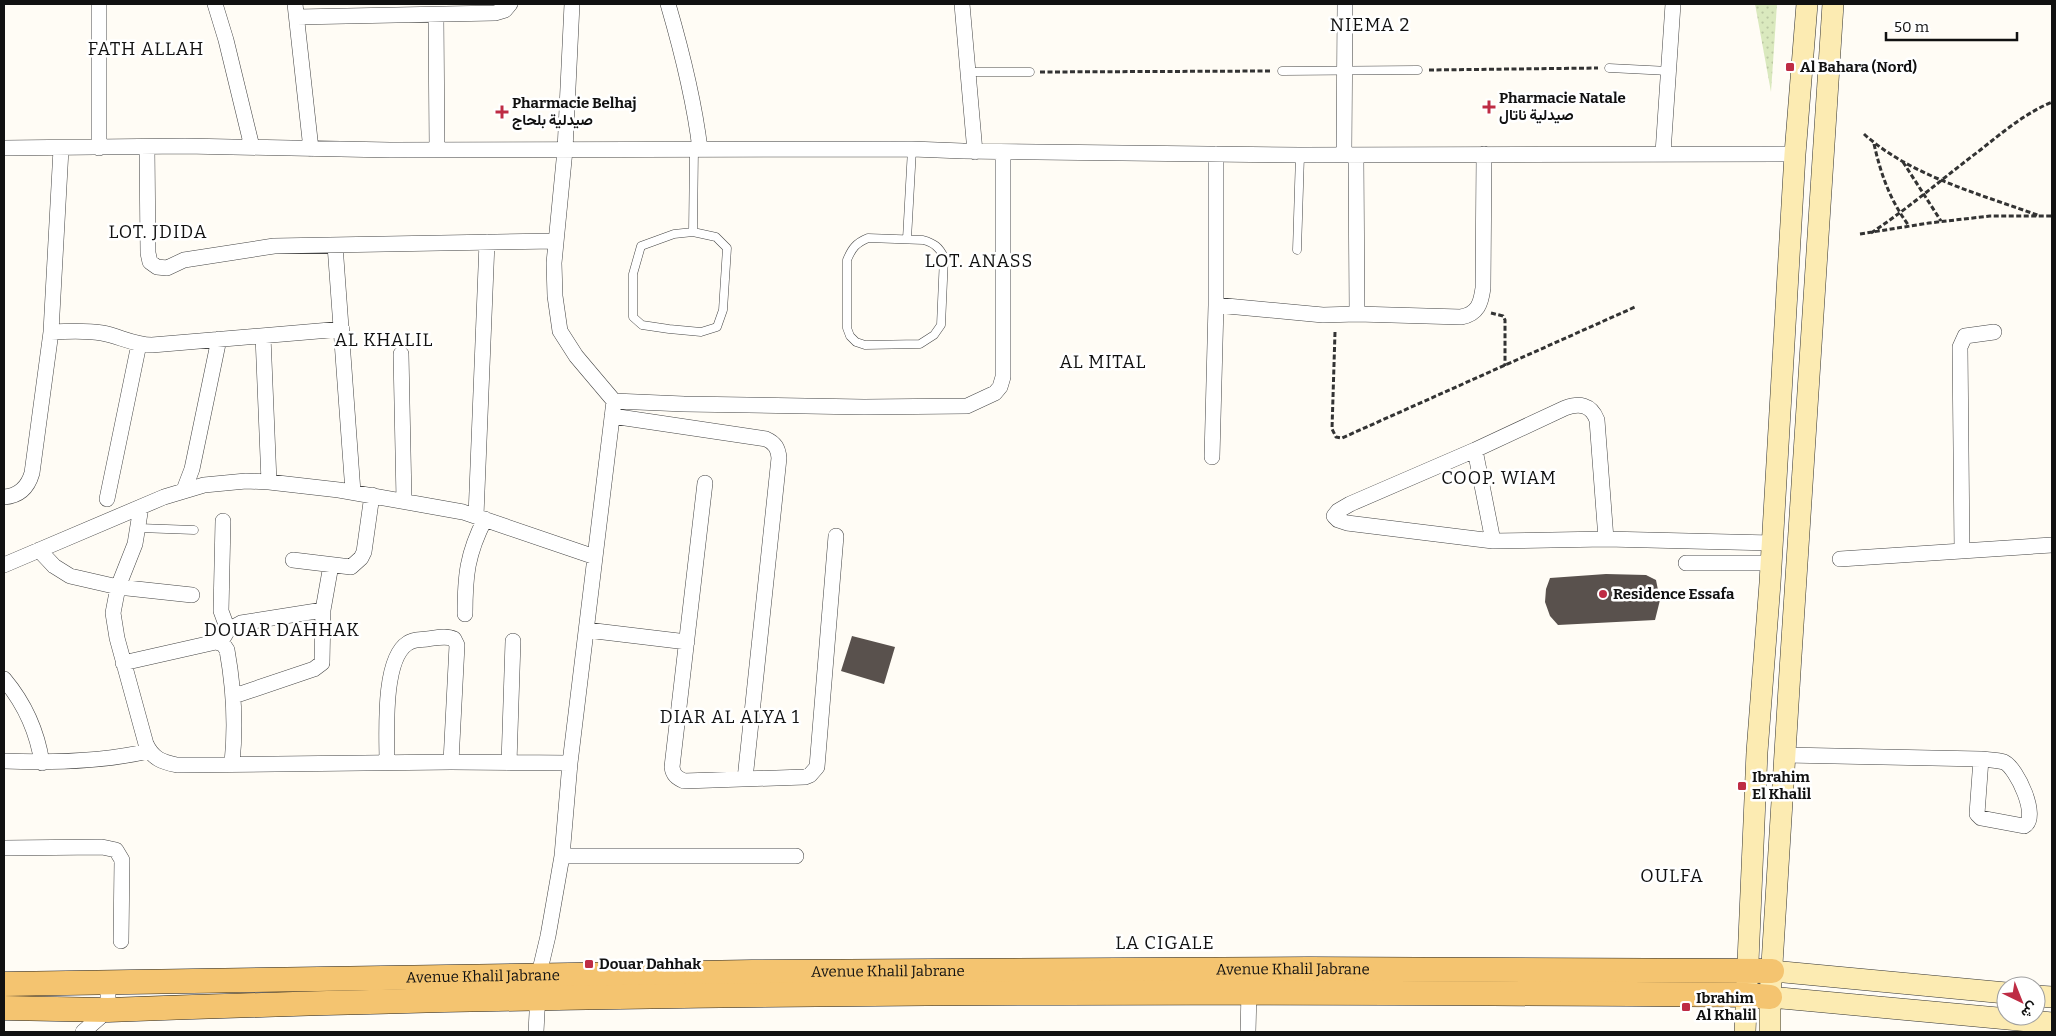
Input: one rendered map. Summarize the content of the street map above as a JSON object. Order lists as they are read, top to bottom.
{
  "streets": {
    "main road": ["Avenue Khalil Jabrane"]
  },
  "districts": [
    "NIEMA 2",
    "FATH ALLAH",
    "LOT. JDIDA",
    "LOT. ANASS",
    "AL KHALIL",
    "AL MITAL",
    "COOP. WIAM",
    "DOUAR DAHHAK",
    "DIAR AL ALYA 1",
    "OULFA",
    "LA CIGALE"
  ],
  "places": {
    "transit": [
      "Al Bahara (Nord)",
      "Ibrahim El Khalil",
      "Douar Dahhak",
      "Ibrahim Al Khalil"
    ],
    "health": ["Pharmacie Natale صيدلية ناتال", "Pharmacie Belhaj صيدلية بلحاج"],
    "other": ["Residence Essafa"]
  },
  "scale_bar": "50 m",
  "north": "bottom right"
}
